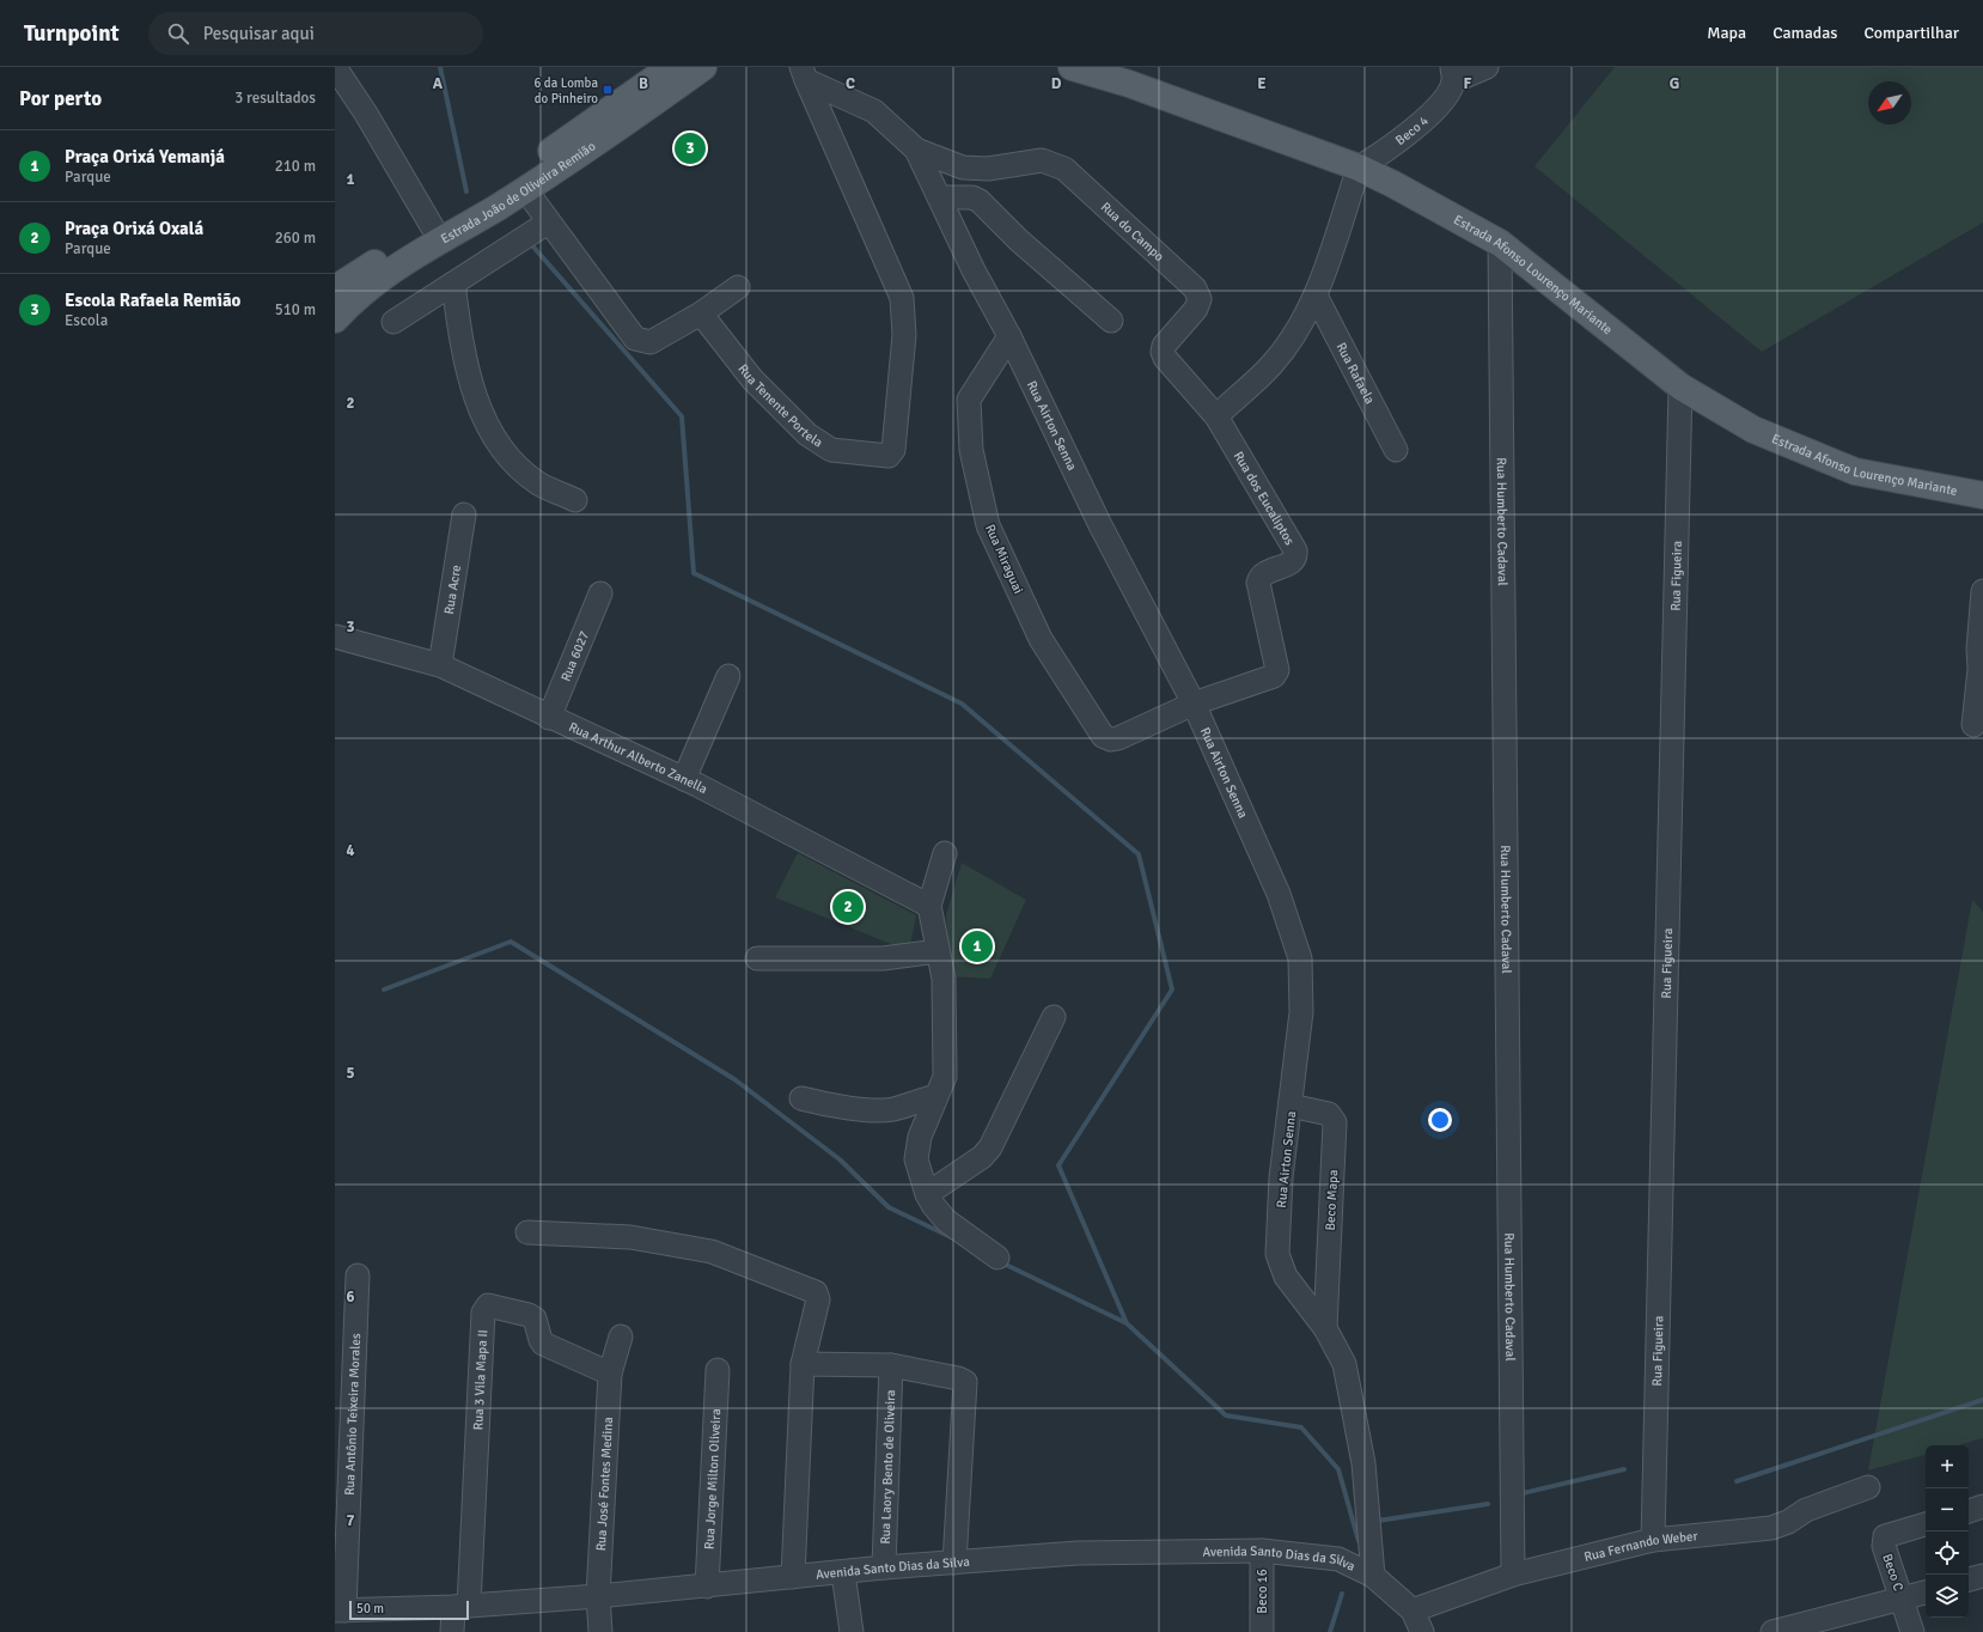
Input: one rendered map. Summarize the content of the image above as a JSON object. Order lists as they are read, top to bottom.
{
  "streets": {
    "main road": ["Estrada João de Oliveira Remião", "Estrada Afonso Lourenço Mariante"],
    "street": [
      "Beco 4",
      "Rua do Campo",
      "Rua Rafaela",
      "Rua Tenente Portela",
      "Rua Airton Senna",
      "Rua dos Eucaliptos",
      "Rua Humberto Cadaval",
      "Rua Miraguai",
      "Rua Figueira",
      "Rua Acre",
      "Rua 6027",
      "Rua Arthur Alberto Zanella",
      "Beco Mapa",
      "Rua 3 Vila Mapa II",
      "Rua Antônio Teixeira Morales",
      "Rua Laory Bento de Oliveira",
      "Rua Jorge Milton Oliveira",
      "Rua José Fontes Medina",
      "Rua Fernando Weber",
      "Avenida Santo Dias da Silva",
      "Beco C",
      "Beco 16"
    ]
  },
  "crossings": [
    ["Beco 4", "Estrada Afonso Lourenço Mariante"],
    ["Rua do Campo", "Rua Airton Senna"],
    ["Rua do Campo", "Rua dos Eucaliptos"],
    ["Estrada Afonso Lourenço Mariante", "Rua Humberto Cadaval"],
    ["Estrada Afonso Lourenço Mariante", "Rua Figueira"],
    ["Rua Tenente Portela", "Rua Airton Senna"],
    ["Rua Airton Senna", "Rua dos Eucaliptos"],
    ["Rua Airton Senna", "Rua Miraguai"],
    ["Rua Airton Senna", "Beco Mapa"],
    ["Rua Airton Senna", "Avenida Santo Dias da Silva"],
    ["Rua dos Eucaliptos", "Rua Miraguai"],
    ["Rua Humberto Cadaval", "Rua Fernando Weber"],
    ["Rua Figueira", "Rua Fernando Weber"],
    ["Rua Acre", "Rua Arthur Alberto Zanella"],
    ["Rua 6027", "Rua Arthur Alberto Zanella"],
    ["Rua 3 Vila Mapa II", "Rua José Fontes Medina"],
    ["Rua 3 Vila Mapa II", "Avenida Santo Dias da Silva"],
    ["Rua Antônio Teixeira Morales", "Avenida Santo Dias da Silva"],
    ["Rua Laory Bento de Oliveira", "Avenida Santo Dias da Silva"],
    ["Rua Jorge Milton Oliveira", "Avenida Santo Dias da Silva"],
    ["Rua José Fontes Medina", "Avenida Santo Dias da Silva"],
    ["Rua Fernando Weber", "Avenida Santo Dias da Silva"],
    ["Avenida Santo Dias da Silva", "Beco 16"]
  ],
  "places": {
    "transit": ["6 da Lomba do Pinheiro"]
  },
  "scale_bar": "50 m",
  "north": "bottom left",
  "page": {
    "header": "Turnpoint",
    "search": "Pesquisar aqui",
    "nav": ["Mapa", "Camadas", "Compartilhar"],
    "heading": ["Por perto", "3 resultados"],
    "list": [
      {
        "mark": "1",
        "name": "Praça Orixá Yemanjá",
        "note": "Parque",
        "value": "210 m"
      },
      {
        "mark": "2",
        "name": "Praça Orixá Oxalá",
        "note": "Parque",
        "value": "260 m"
      },
      {
        "mark": "3",
        "name": "Escola Rafaela Remião",
        "note": "Escola",
        "value": "510 m"
      }
    ],
    "pins": ["3", "2", "1"],
    "map_buttons": ["+", "−"],
    "scale": "50 m"
  },
  "grid": {
    "columns": [
      "A",
      "B",
      "C",
      "D",
      "E",
      "F",
      "G"
    ],
    "rows": [
      "1",
      "2",
      "3",
      "4",
      "5",
      "6",
      "7"
    ]
  }
}
